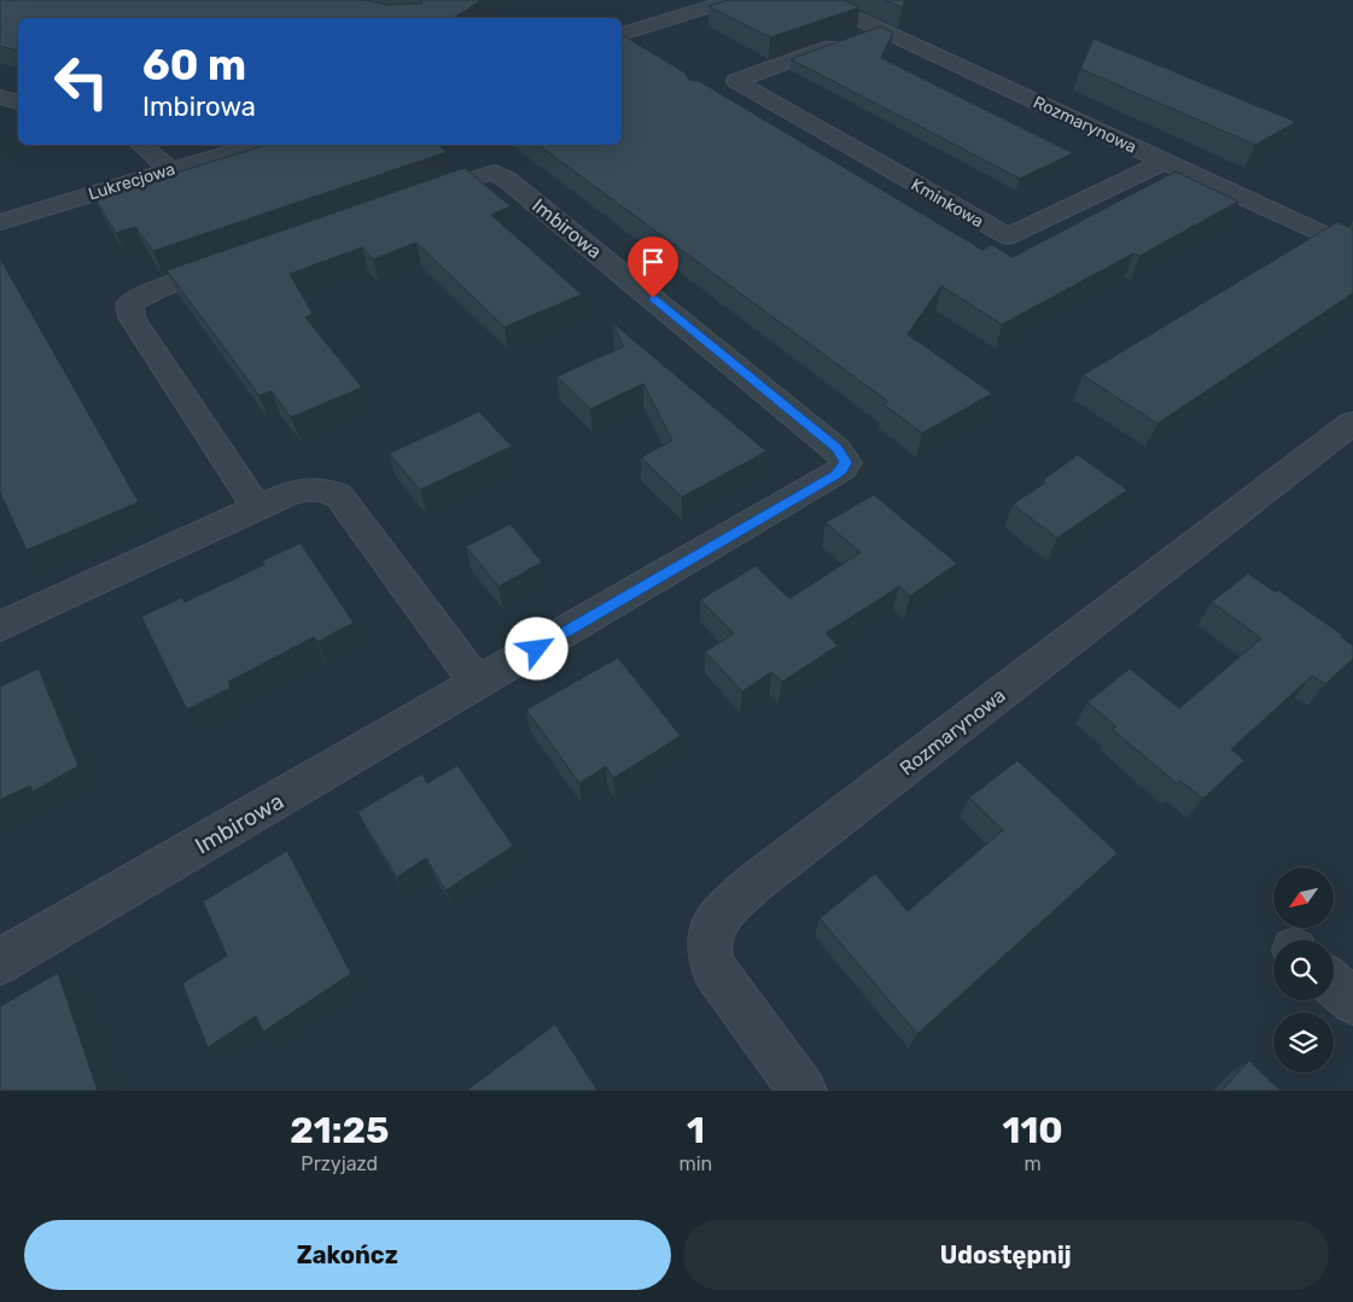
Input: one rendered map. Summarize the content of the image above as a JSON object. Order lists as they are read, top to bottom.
{
  "streets": {
    "street": [
      "Rozmarynowa",
      "Lukrecjowa",
      "Kminkowa",
      "Imbirowa"
    ]
  },
  "crossings": [
    ["Rozmarynowa", "Kminkowa"]
  ],
  "north": "bottom left",
  "page": {
    "turn": ["60 m", "Imbirowa"],
    "eta": [
      "21:25",
      "Przyjazd",
      "1",
      "min",
      "110",
      "m"
    ],
    "buttons": ["Zakończ", "Udostępnij"]
  }
}
